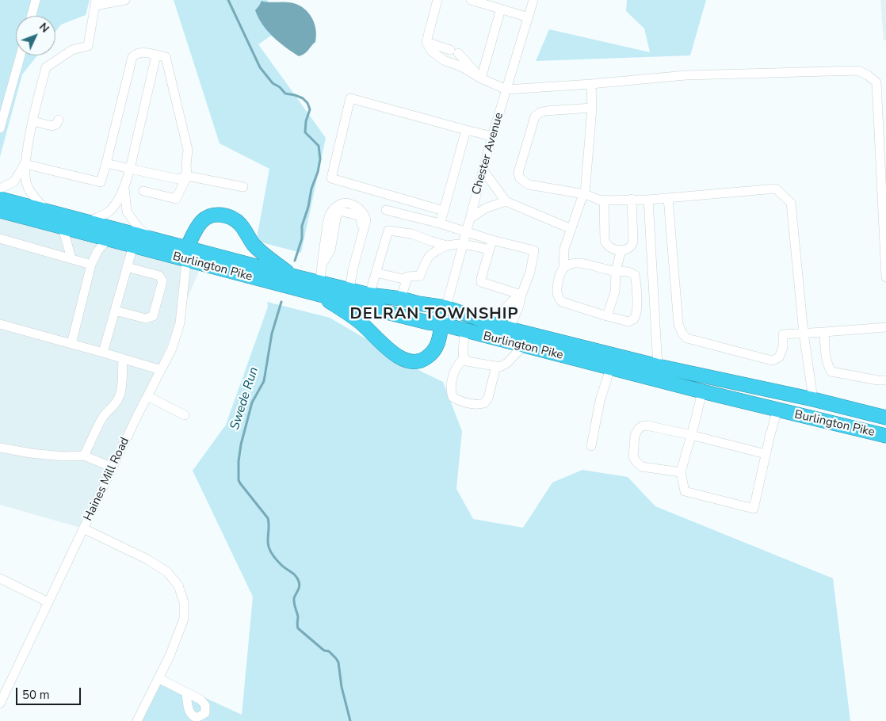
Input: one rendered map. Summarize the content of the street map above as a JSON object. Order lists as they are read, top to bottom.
{
  "streets": {
    "highway": ["Burlington Pike"],
    "street": ["Chester Avenue", "Haines Mill Road"]
  },
  "crossings": [
    ["Chester Avenue", "Burlington Pike"],
    ["Burlington Pike", "Haines Mill Road"]
  ],
  "districts": ["DELRAN TOWNSHIP"],
  "water": ["Swede Run"],
  "scale_bar": "50 m",
  "north": "top right"
}
